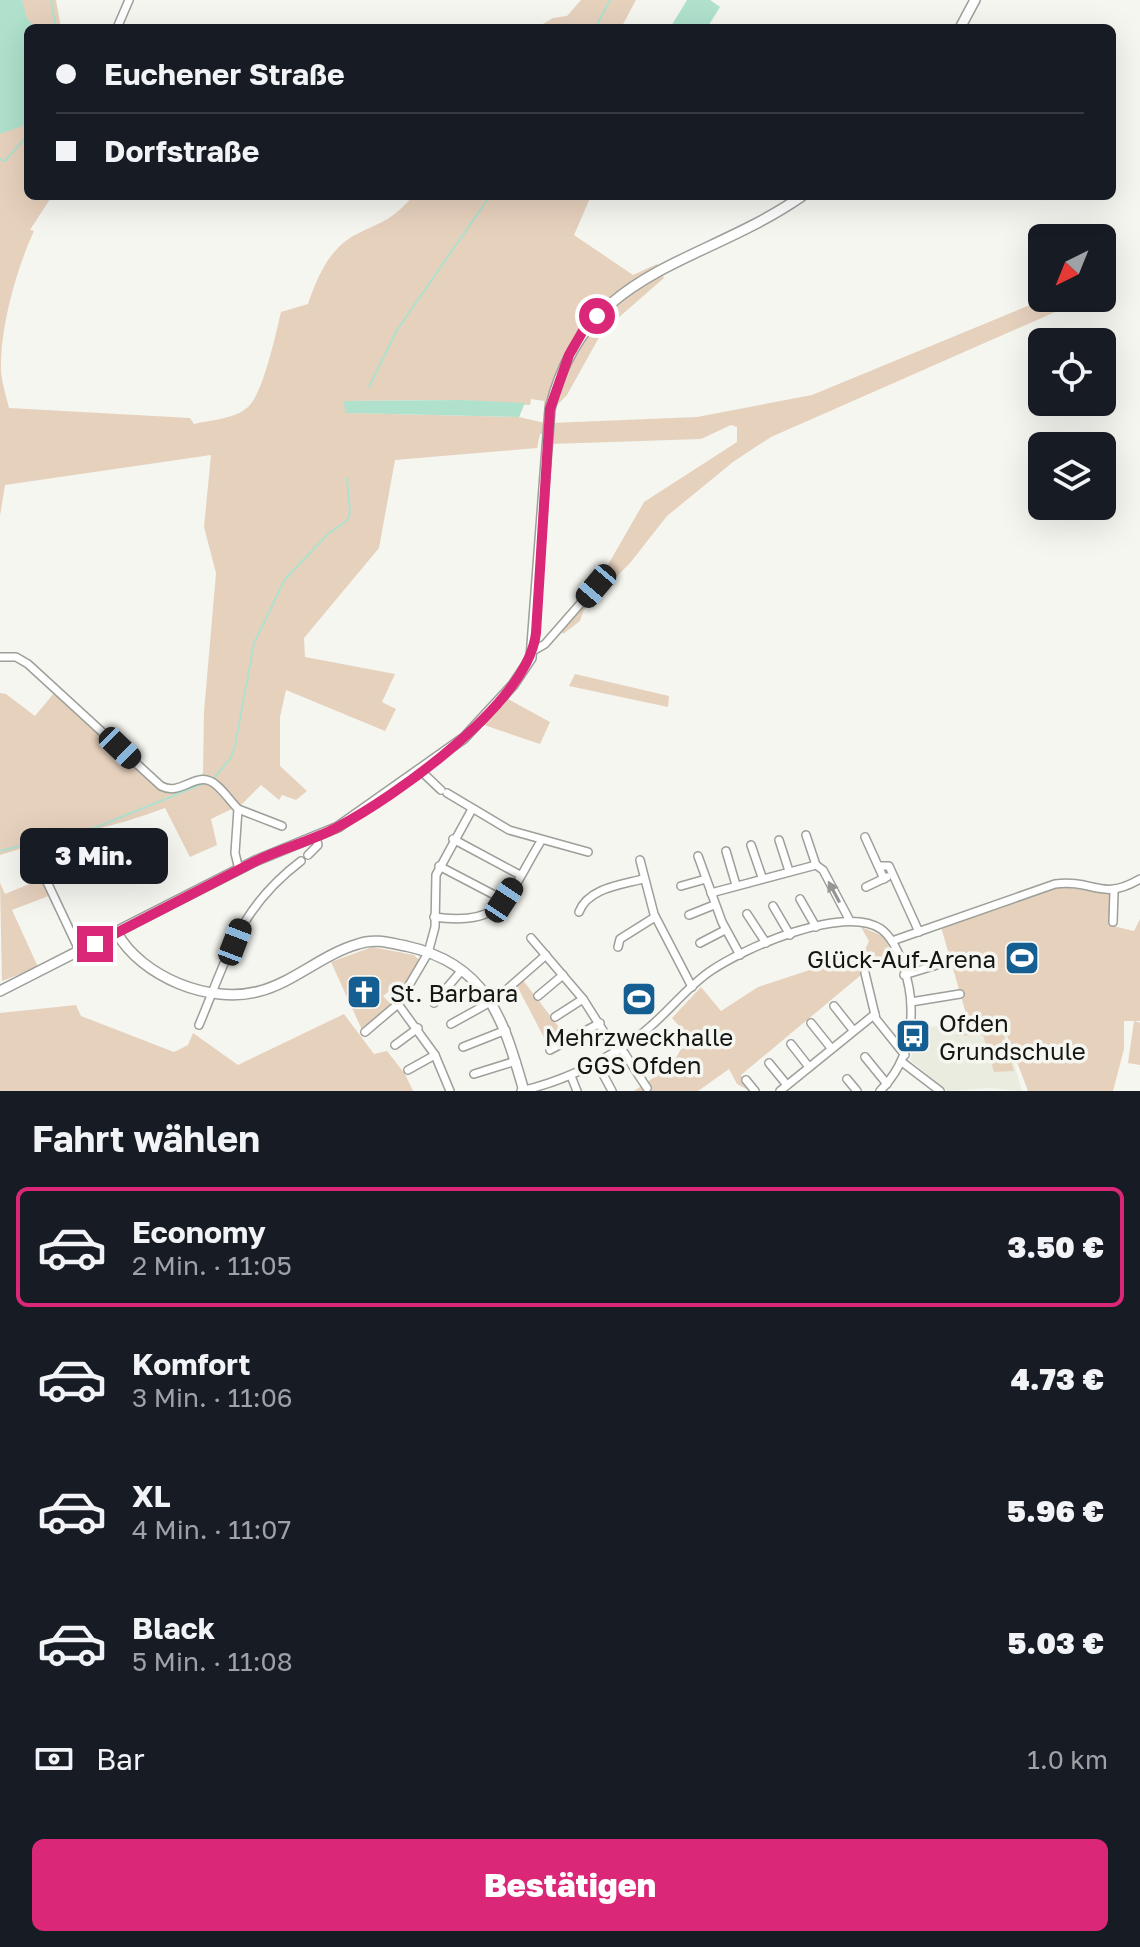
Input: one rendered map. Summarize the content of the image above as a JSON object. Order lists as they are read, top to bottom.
{
  "places": {
    "sports": ["Glück-Auf-Arena", "Mehrzweckhalle GGS Ofden"],
    "church": ["St. Barbara"],
    "bus stop": ["Ofden Grundschule"]
  },
  "north": "bottom left",
  "page": {
    "banner": ["Euchener Straße", "Dorfstraße"],
    "bubble": "3 Min.",
    "heading": "Fahrt wählen",
    "list": [
      {
        "name": "Economy",
        "note": "2 Min. · 11:05",
        "value": "3.50 €"
      },
      {
        "name": "Komfort",
        "note": "3 Min. · 11:06",
        "value": "4.73 €"
      },
      {
        "name": "XL",
        "note": "4 Min. · 11:07",
        "value": "5.96 €"
      },
      {
        "name": "Black",
        "note": "5 Min. · 11:08",
        "value": "5.03 €"
      }
    ],
    "pay": ["Bar", "1.0 km"],
    "buttons": "Bestätigen"
  }
}
